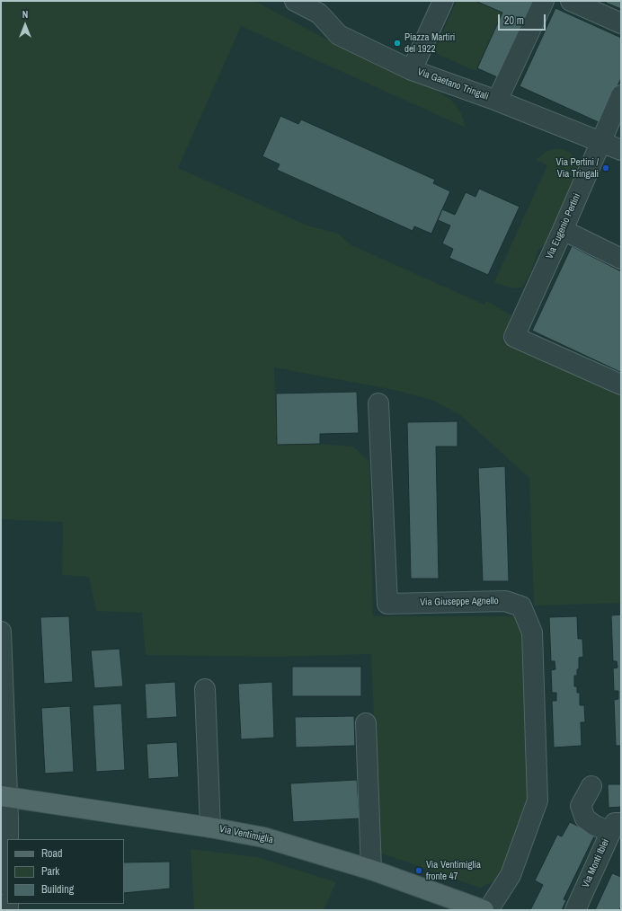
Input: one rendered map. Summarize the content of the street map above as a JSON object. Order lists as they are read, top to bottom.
{
  "streets": {
    "main road": ["Via Ventimiglia"],
    "street": [
      "Via Gaetano Tringali",
      "Via Eugenio Pertini",
      "Via Giuseppe Agnello",
      "Via Monti Iblei"
    ]
  },
  "crossings": [
    ["Via Gaetano Tringali", "Via Eugenio Pertini"]
  ],
  "places": ["Piazza Martiri del 1922", "Via Pertini / Via Tringali", "Via Ventimiglia fronte 47"],
  "legend": ["Road", "Park", "Building"],
  "scale_bar": "20 m",
  "north": "top"
}
